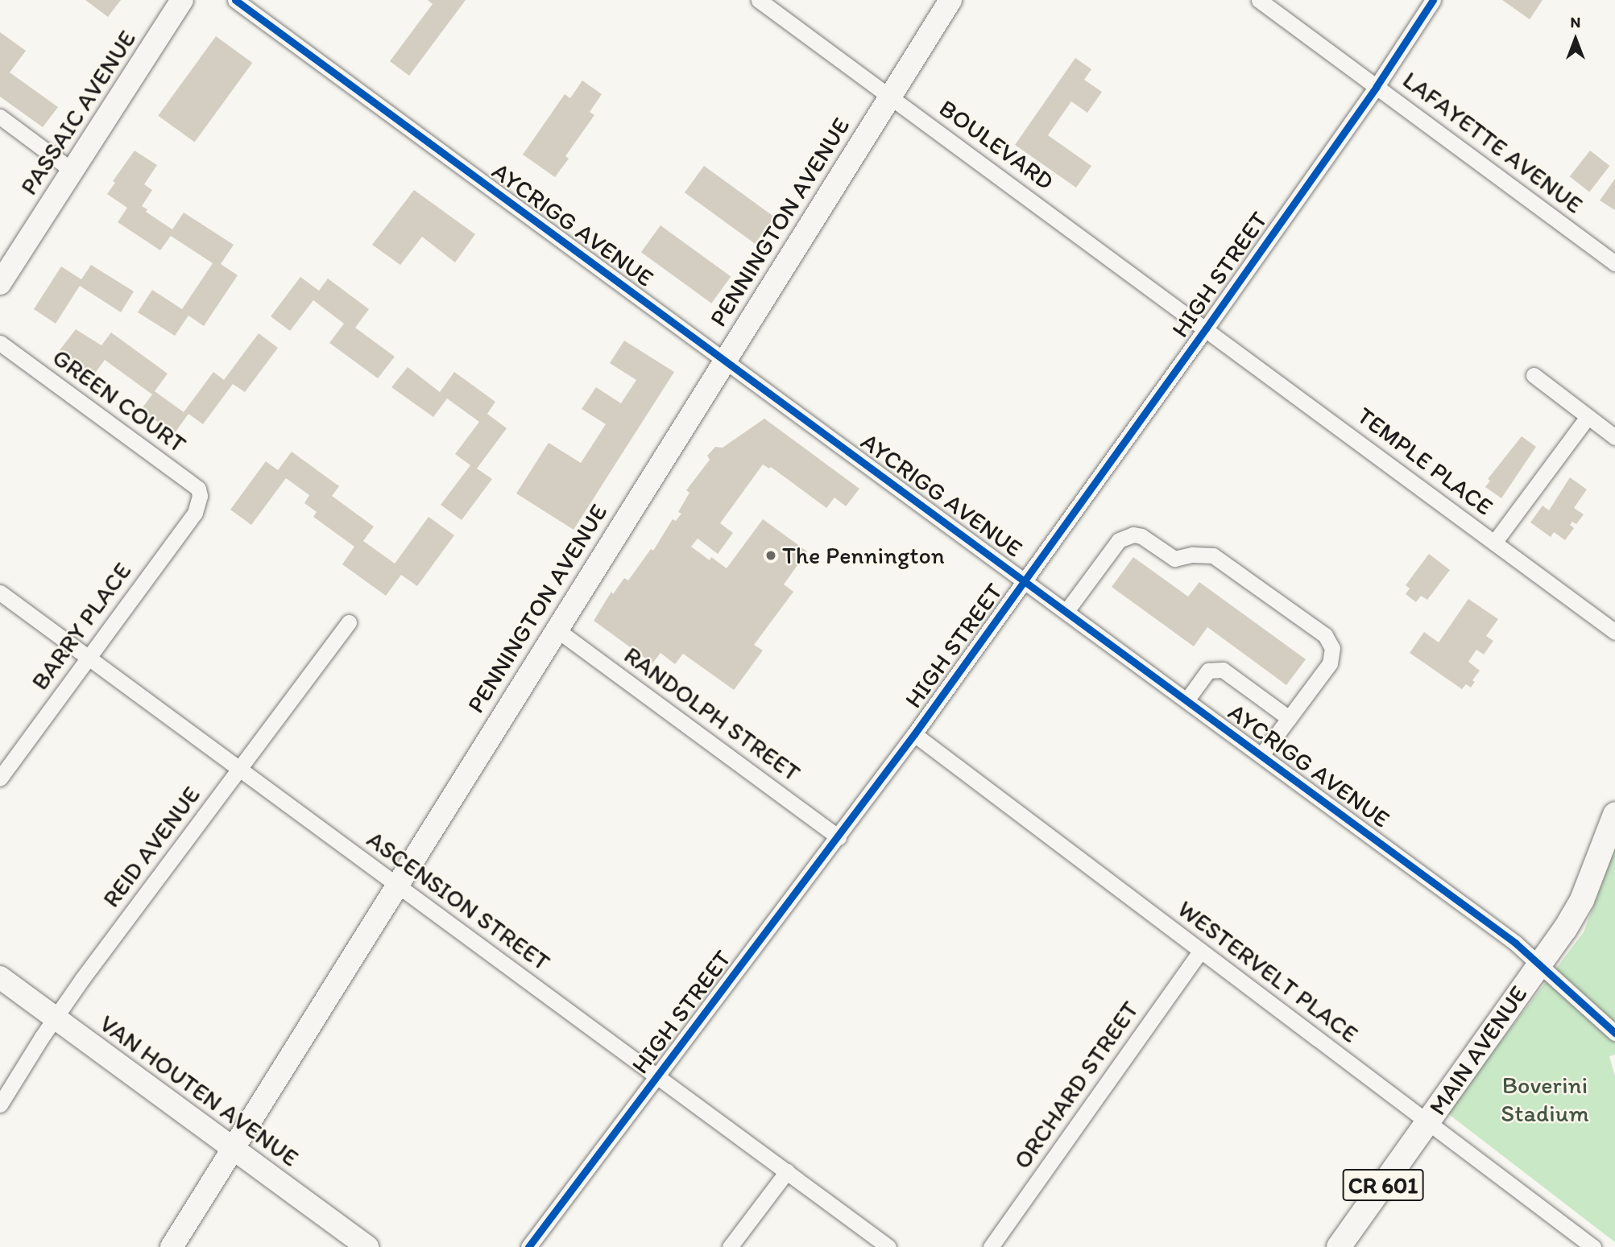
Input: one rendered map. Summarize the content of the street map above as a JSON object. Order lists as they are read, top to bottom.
{
  "streets": {
    "main road": ["MAIN AVENUE", "CR 601"],
    "street": [
      "PASSAIC AVENUE",
      "LAFAYETTE AVENUE",
      "BOULEVARD",
      "PENNINGTON AVENUE",
      "AYCRIGG AVENUE",
      "HIGH STREET",
      "GREEN COURT",
      "TEMPLE PLACE",
      "BARRY PLACE",
      "RANDOLPH STREET",
      "REID AVENUE",
      "ASCENSION STREET",
      "WESTERVELT PLACE",
      "ORCHARD STREET",
      "VAN HOUTEN AVENUE"
    ]
  },
  "crossings": [
    ["LAFAYETTE AVENUE", "HIGH STREET"],
    ["BOULEVARD", "PENNINGTON AVENUE"],
    ["BOULEVARD", "HIGH STREET"],
    ["BOULEVARD", "TEMPLE PLACE"],
    ["PENNINGTON AVENUE", "AYCRIGG AVENUE"],
    ["PENNINGTON AVENUE", "RANDOLPH STREET"],
    ["PENNINGTON AVENUE", "ASCENSION STREET"],
    ["PENNINGTON AVENUE", "VAN HOUTEN AVENUE"],
    ["AYCRIGG AVENUE", "HIGH STREET"],
    ["AYCRIGG AVENUE", "MAIN AVENUE"],
    ["HIGH STREET", "TEMPLE PLACE"],
    ["HIGH STREET", "RANDOLPH STREET"],
    ["HIGH STREET", "ASCENSION STREET"],
    ["HIGH STREET", "WESTERVELT PLACE"],
    ["GREEN COURT", "BARRY PLACE"],
    ["BARRY PLACE", "ASCENSION STREET"],
    ["REID AVENUE", "ASCENSION STREET"],
    ["REID AVENUE", "VAN HOUTEN AVENUE"],
    ["WESTERVELT PLACE", "MAIN AVENUE"],
    ["WESTERVELT PLACE", "ORCHARD STREET"]
  ],
  "parks": ["Boverini Stadium"],
  "places": ["The Pennington"],
  "north": "top"
}
